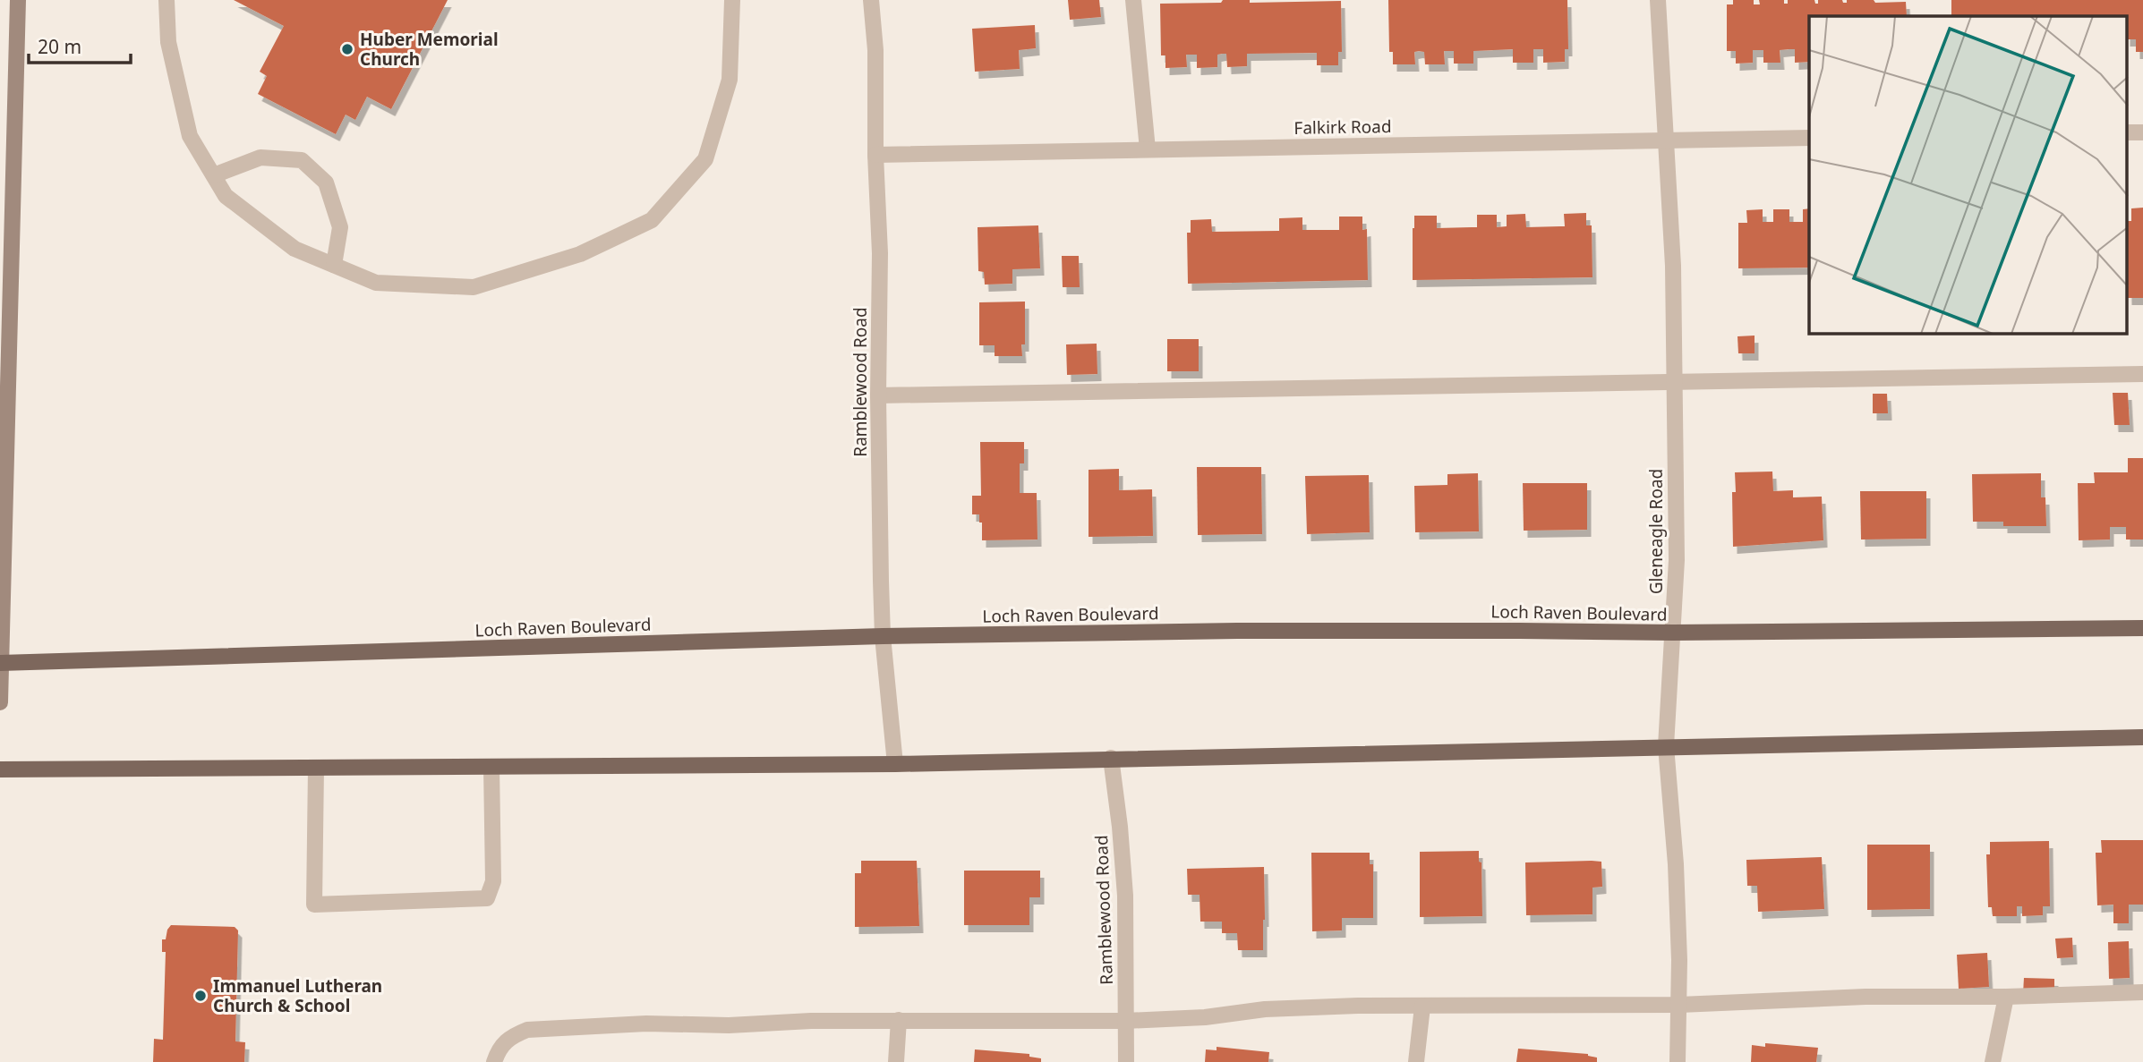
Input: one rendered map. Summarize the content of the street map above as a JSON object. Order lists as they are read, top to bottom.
{
  "streets": {
    "main road": ["Loch Raven Boulevard"],
    "street": ["Falkirk Road", "Ramblewood Road", "Gleneagle Road"]
  },
  "crossings": [
    ["Falkirk Road", "Ramblewood Road"],
    ["Falkirk Road", "Gleneagle Road"],
    ["Ramblewood Road", "Loch Raven Boulevard"],
    ["Gleneagle Road", "Loch Raven Boulevard"]
  ],
  "places": ["Huber Memorial Church", "Immanuel Lutheran Church & School"],
  "scale_bar": "20 m"
}
